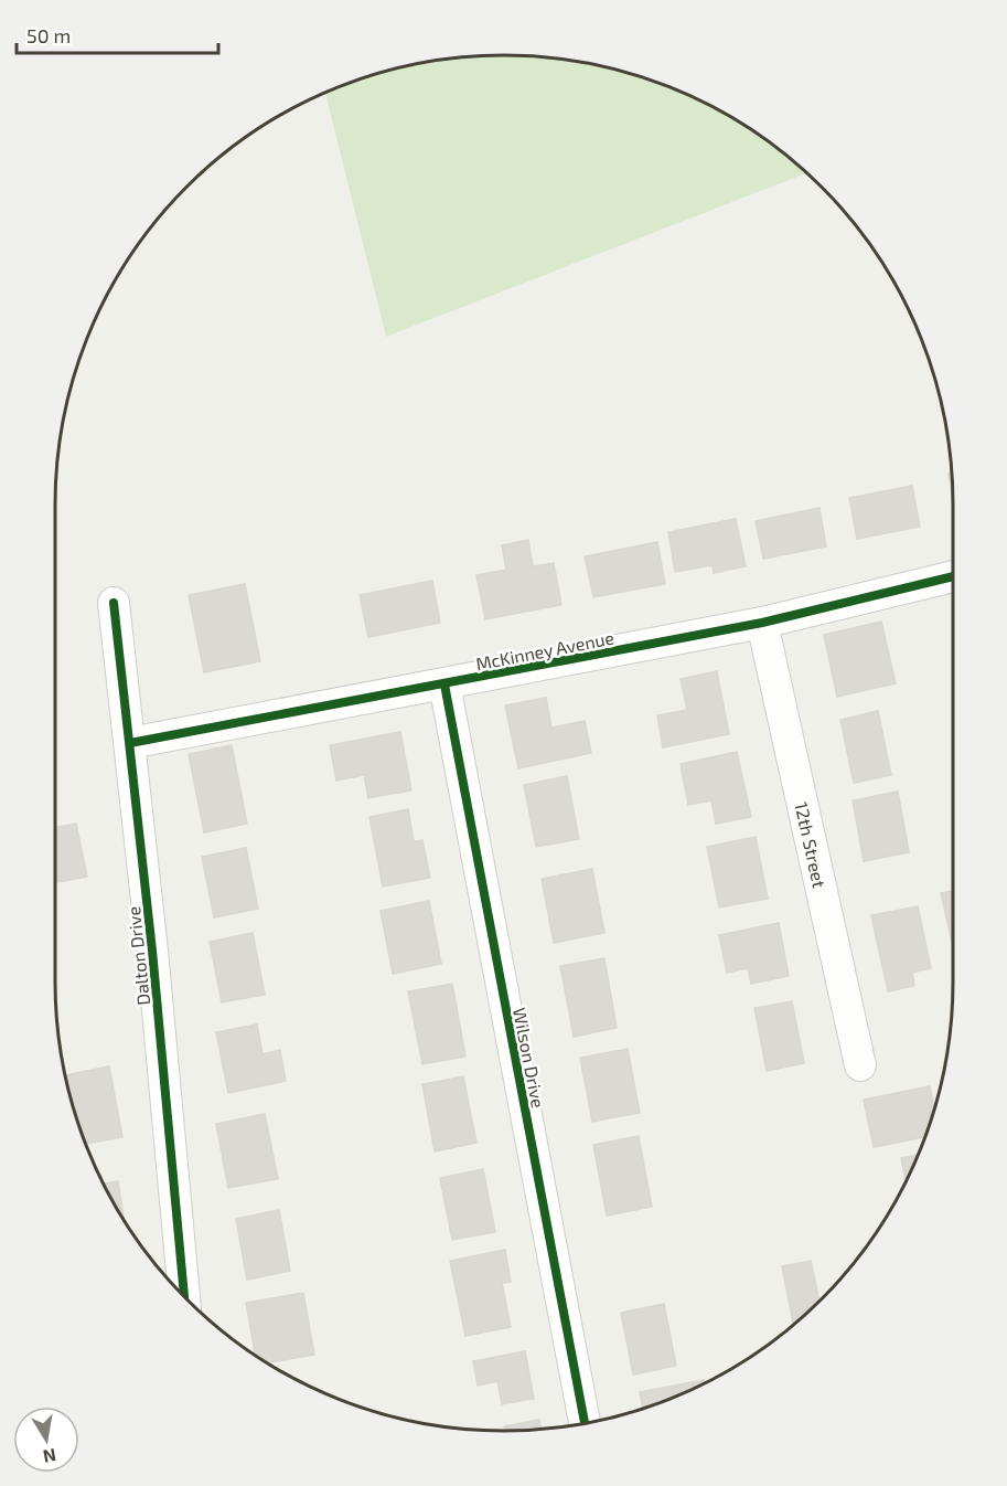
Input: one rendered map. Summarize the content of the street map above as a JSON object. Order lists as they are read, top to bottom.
{
  "streets": {
    "street": [
      "McKinney Avenue",
      "12th Street",
      "Dalton Drive",
      "Wilson Drive"
    ]
  },
  "crossings": [
    ["McKinney Avenue", "12th Street"],
    ["McKinney Avenue", "Dalton Drive"],
    ["McKinney Avenue", "Wilson Drive"]
  ],
  "scale_bar": "50 m",
  "north": "bottom"
}
